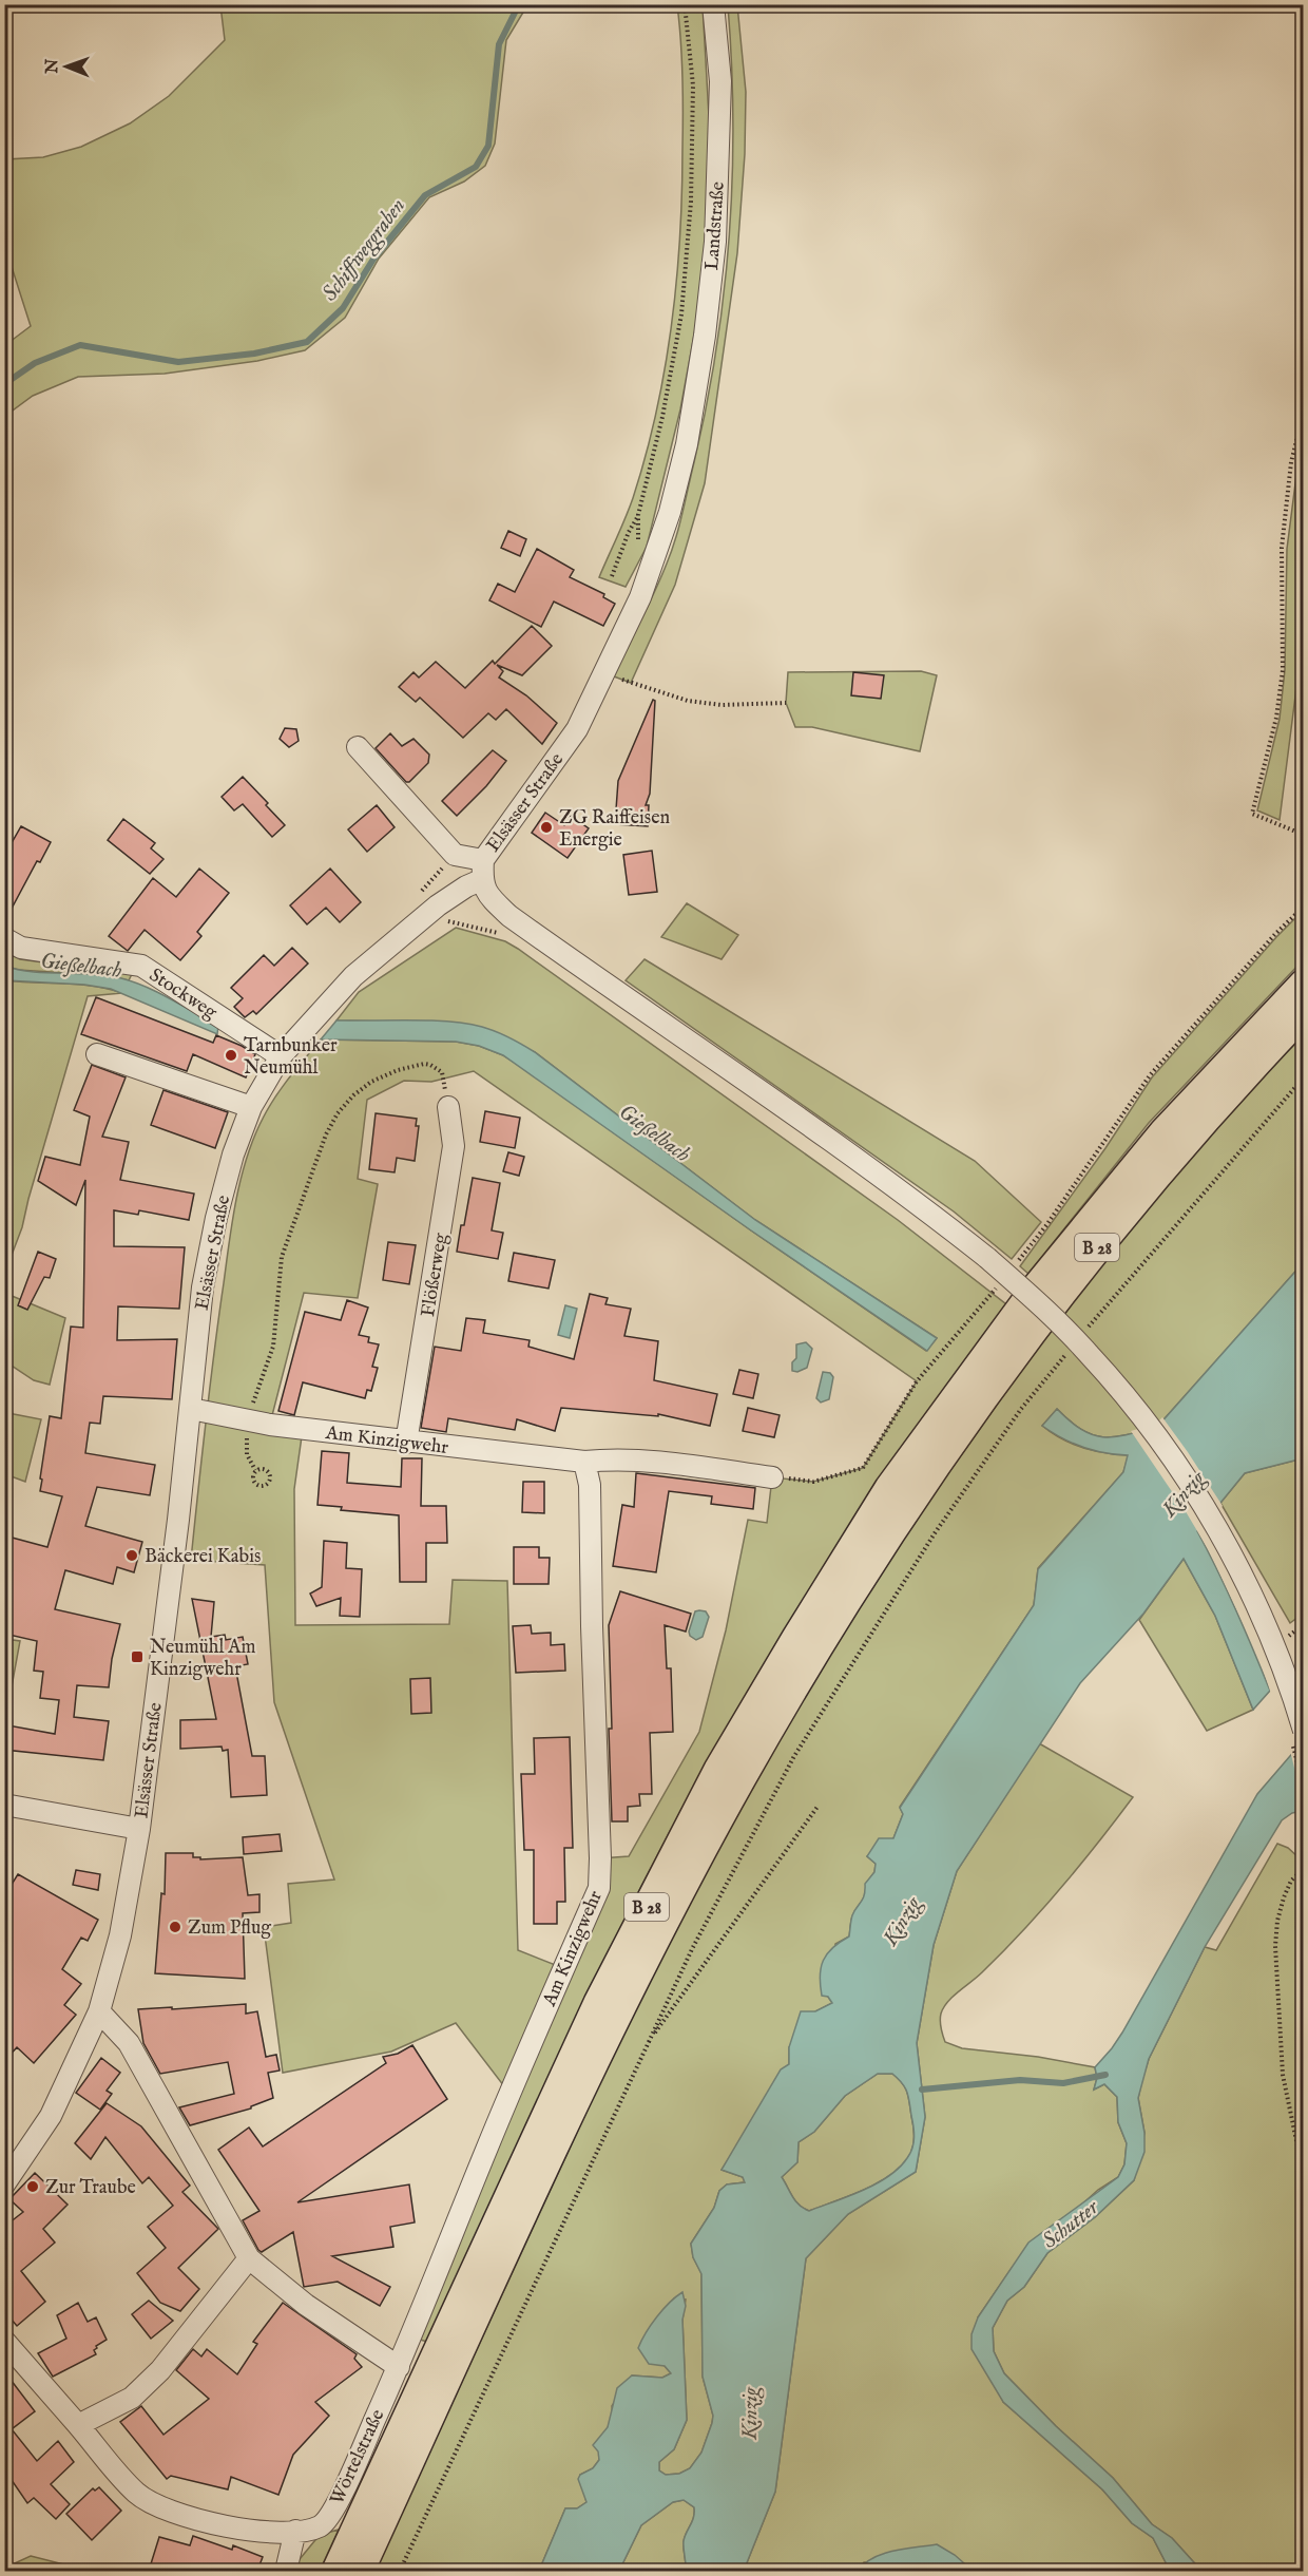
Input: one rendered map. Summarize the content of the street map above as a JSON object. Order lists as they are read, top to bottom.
{
  "streets": {
    "highway": ["B 28"],
    "street": [
      "Landstraße",
      "Elsässer Straße",
      "Stockweg",
      "Flößerweg",
      "Am Kinzigwehr",
      "Wörtelstraße"
    ]
  },
  "crossings": [
    ["Landstraße", "Elsässer Straße"],
    ["Elsässer Straße", "Stockweg"],
    ["Elsässer Straße", "Am Kinzigwehr"],
    ["Flößerweg", "Am Kinzigwehr"],
    ["Am Kinzigwehr", "Wörtelstraße"]
  ],
  "water": [
    "Schiffweggraben",
    "Gießelbach",
    "Kinzig",
    "Schutter"
  ],
  "places": {
    "other": [
      "ZG Raiffeisen Energie",
      "Tarnbunker Neumühl",
      "Bäckerei Kabis",
      "Zum Pflug",
      "Zur Traube"
    ],
    "transit": ["Neumühl Am Kinzigwehr"]
  },
  "north": "left"
}
